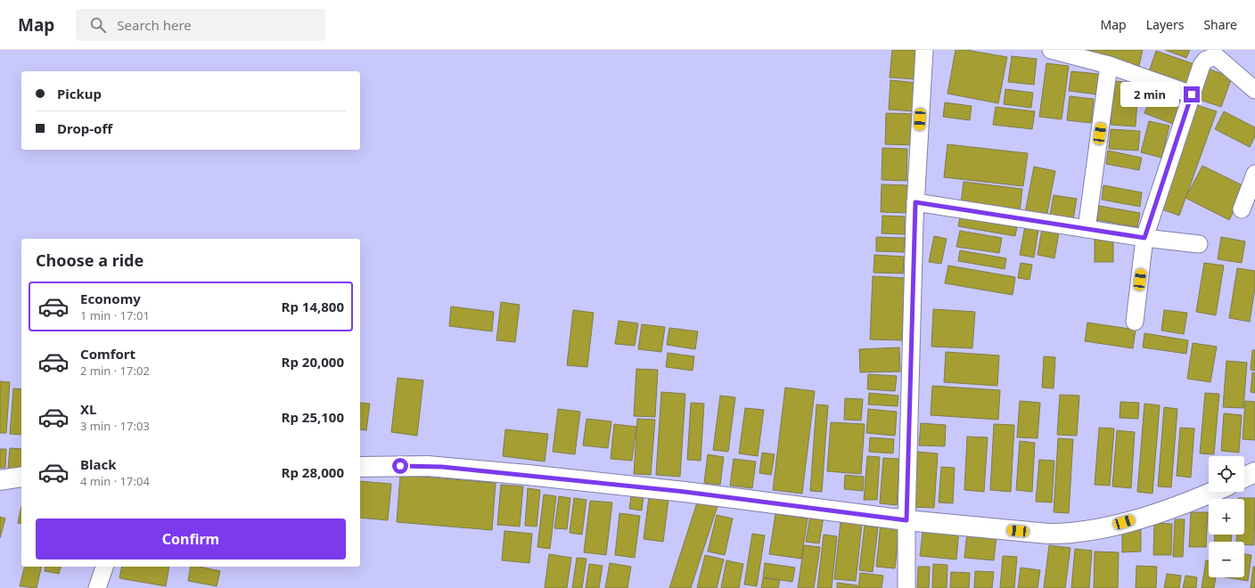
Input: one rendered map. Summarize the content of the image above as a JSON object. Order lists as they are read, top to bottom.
{
  "page": {
    "header": "Map",
    "search": "Search here",
    "nav": ["Map", "Layers", "Share"],
    "banner": ["Pickup", "Drop-off"],
    "bubble": "2 min",
    "heading": "Choose a ride",
    "list": [
      {
        "name": "Economy",
        "note": "1 min · 17:01",
        "value": "Rp 14,800"
      },
      {
        "name": "Comfort",
        "note": "2 min · 17:02",
        "value": "Rp 20,000"
      },
      {
        "name": "XL",
        "note": "3 min · 17:03",
        "value": "Rp 25,100"
      },
      {
        "name": "Black",
        "note": "4 min · 17:04",
        "value": "Rp 28,000"
      }
    ],
    "map_buttons": ["+", "−"],
    "buttons": "Confirm"
  }
}
